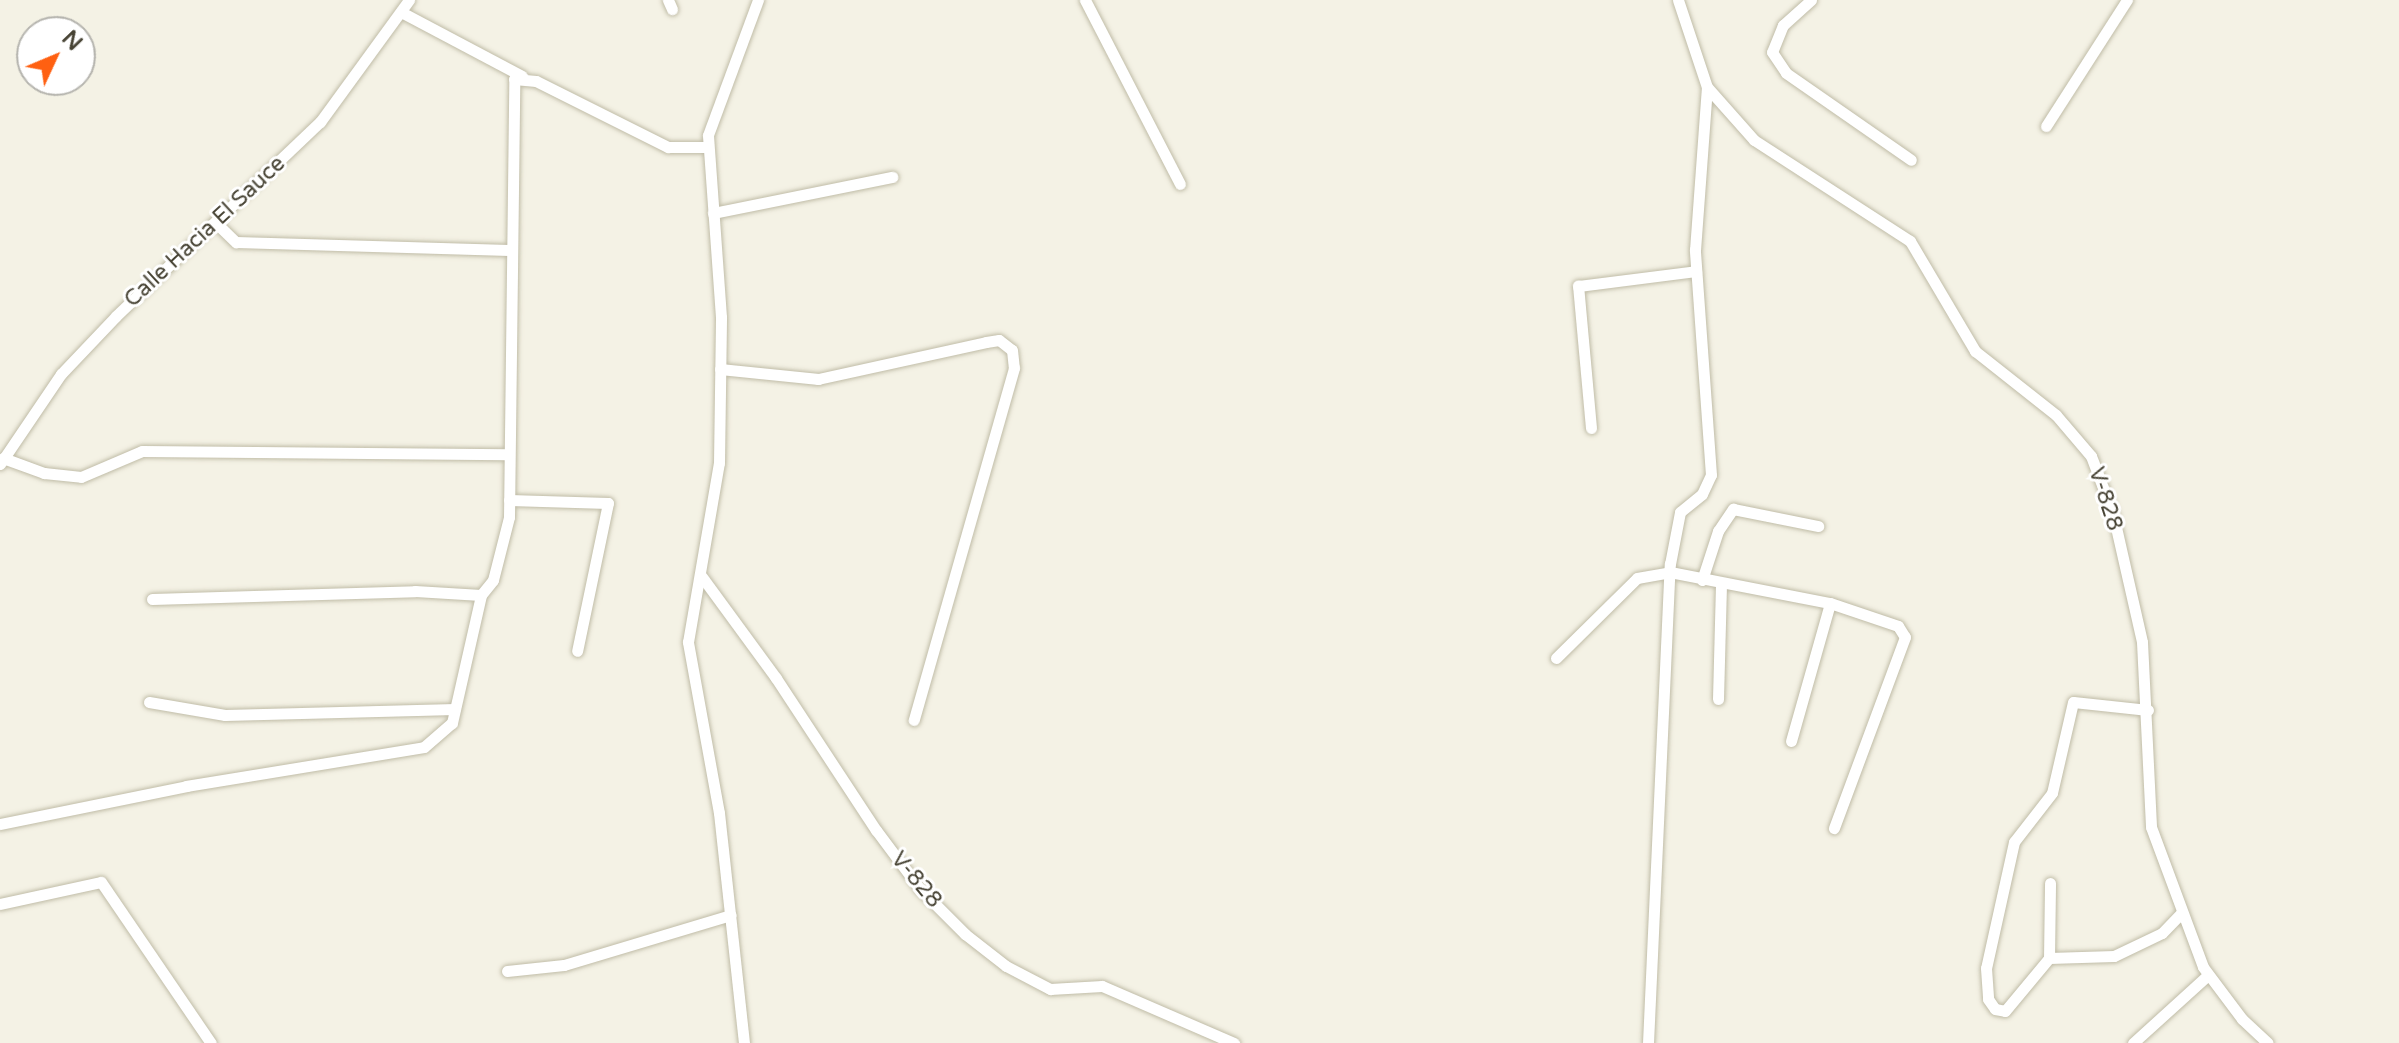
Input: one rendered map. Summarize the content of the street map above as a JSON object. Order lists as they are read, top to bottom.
{
  "streets": {
    "street": ["Calle Hacia El Sauce", "V-828"]
  },
  "north": "top right"
}
